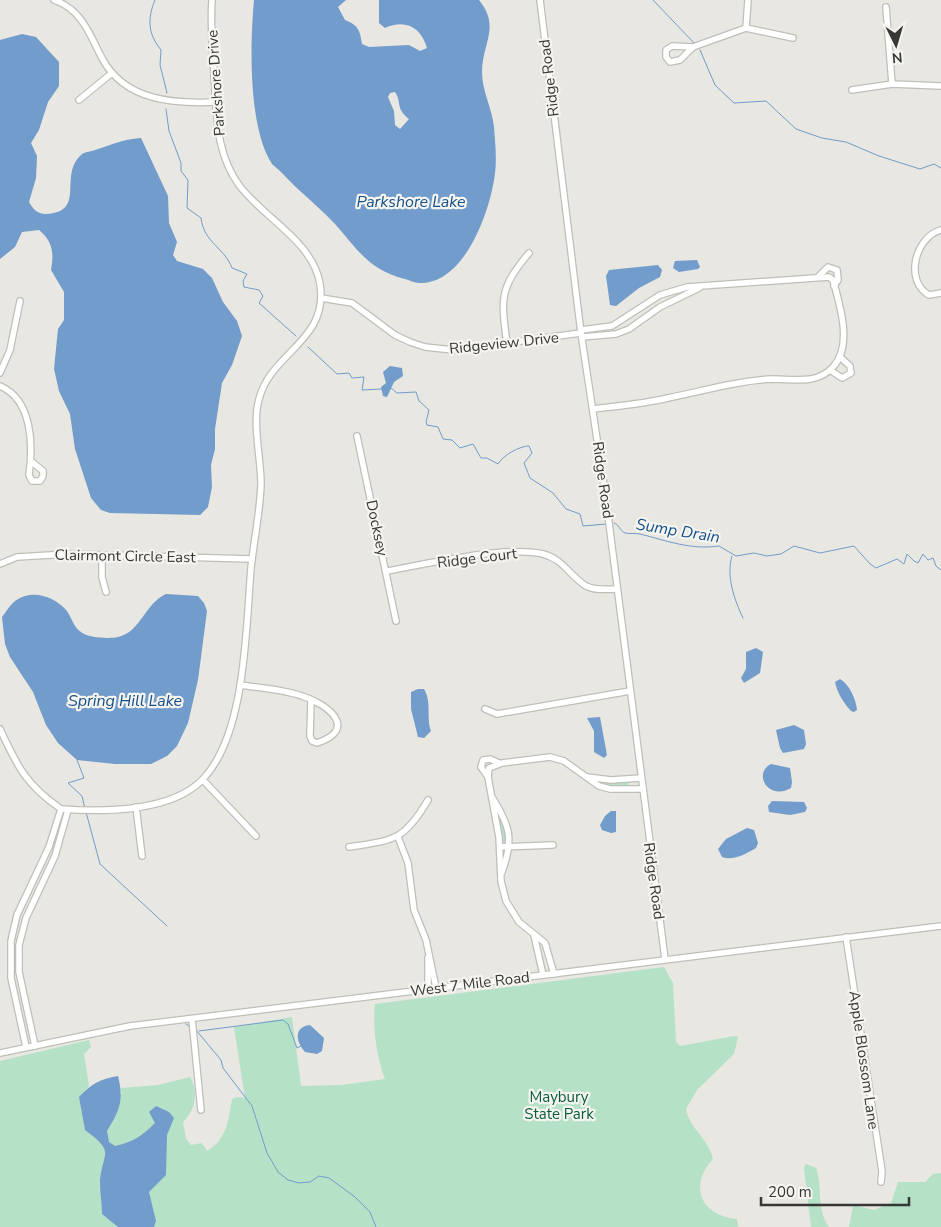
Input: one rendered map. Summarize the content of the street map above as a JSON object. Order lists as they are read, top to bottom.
{
  "streets": {
    "street": [
      "Ridge Road",
      "Parkshore Drive",
      "Ridgeview Drive",
      "Docksey",
      "Clairmont Circle East",
      "Ridge Court",
      "West 7 Mile Road",
      "Apple Blossom Lane"
    ]
  },
  "crossings": [
    ["Ridge Road", "Ridgeview Drive"],
    ["Ridge Road", "Ridge Court"],
    ["Ridge Road", "West 7 Mile Road"],
    ["Parkshore Drive", "Ridgeview Drive"],
    ["Parkshore Drive", "Clairmont Circle East"],
    ["Docksey", "Ridge Court"],
    ["West 7 Mile Road", "Apple Blossom Lane"]
  ],
  "water": ["Parkshore Lake", "Sump Drain", "Spring Hill Lake"],
  "parks": ["Maybury State Park"],
  "scale_bar": "200 m",
  "north": "bottom"
}
